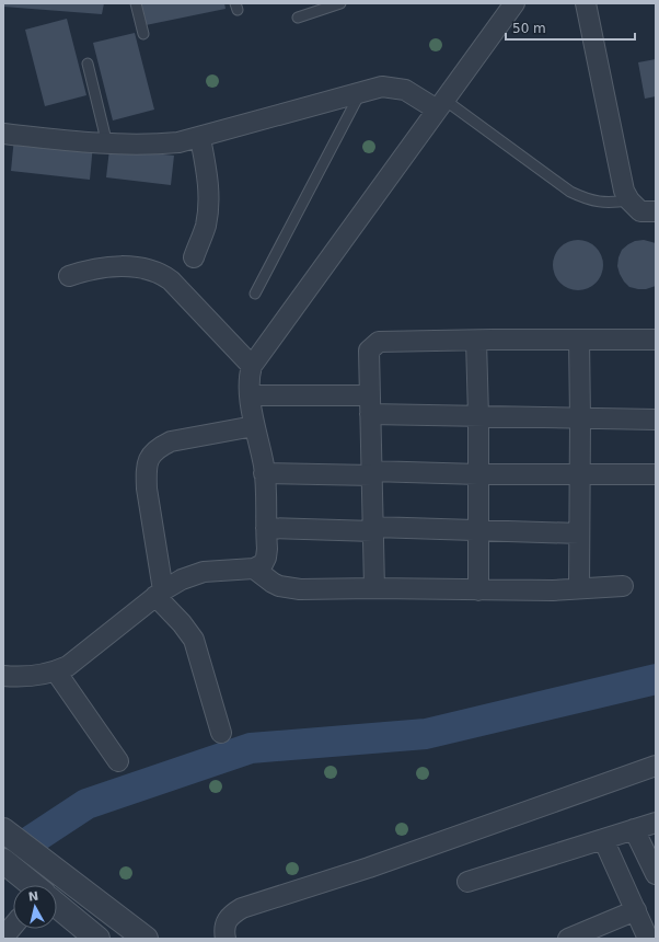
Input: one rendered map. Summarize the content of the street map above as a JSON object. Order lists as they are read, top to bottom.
{
  "scale_bar": "50 m",
  "north": "top"
}
